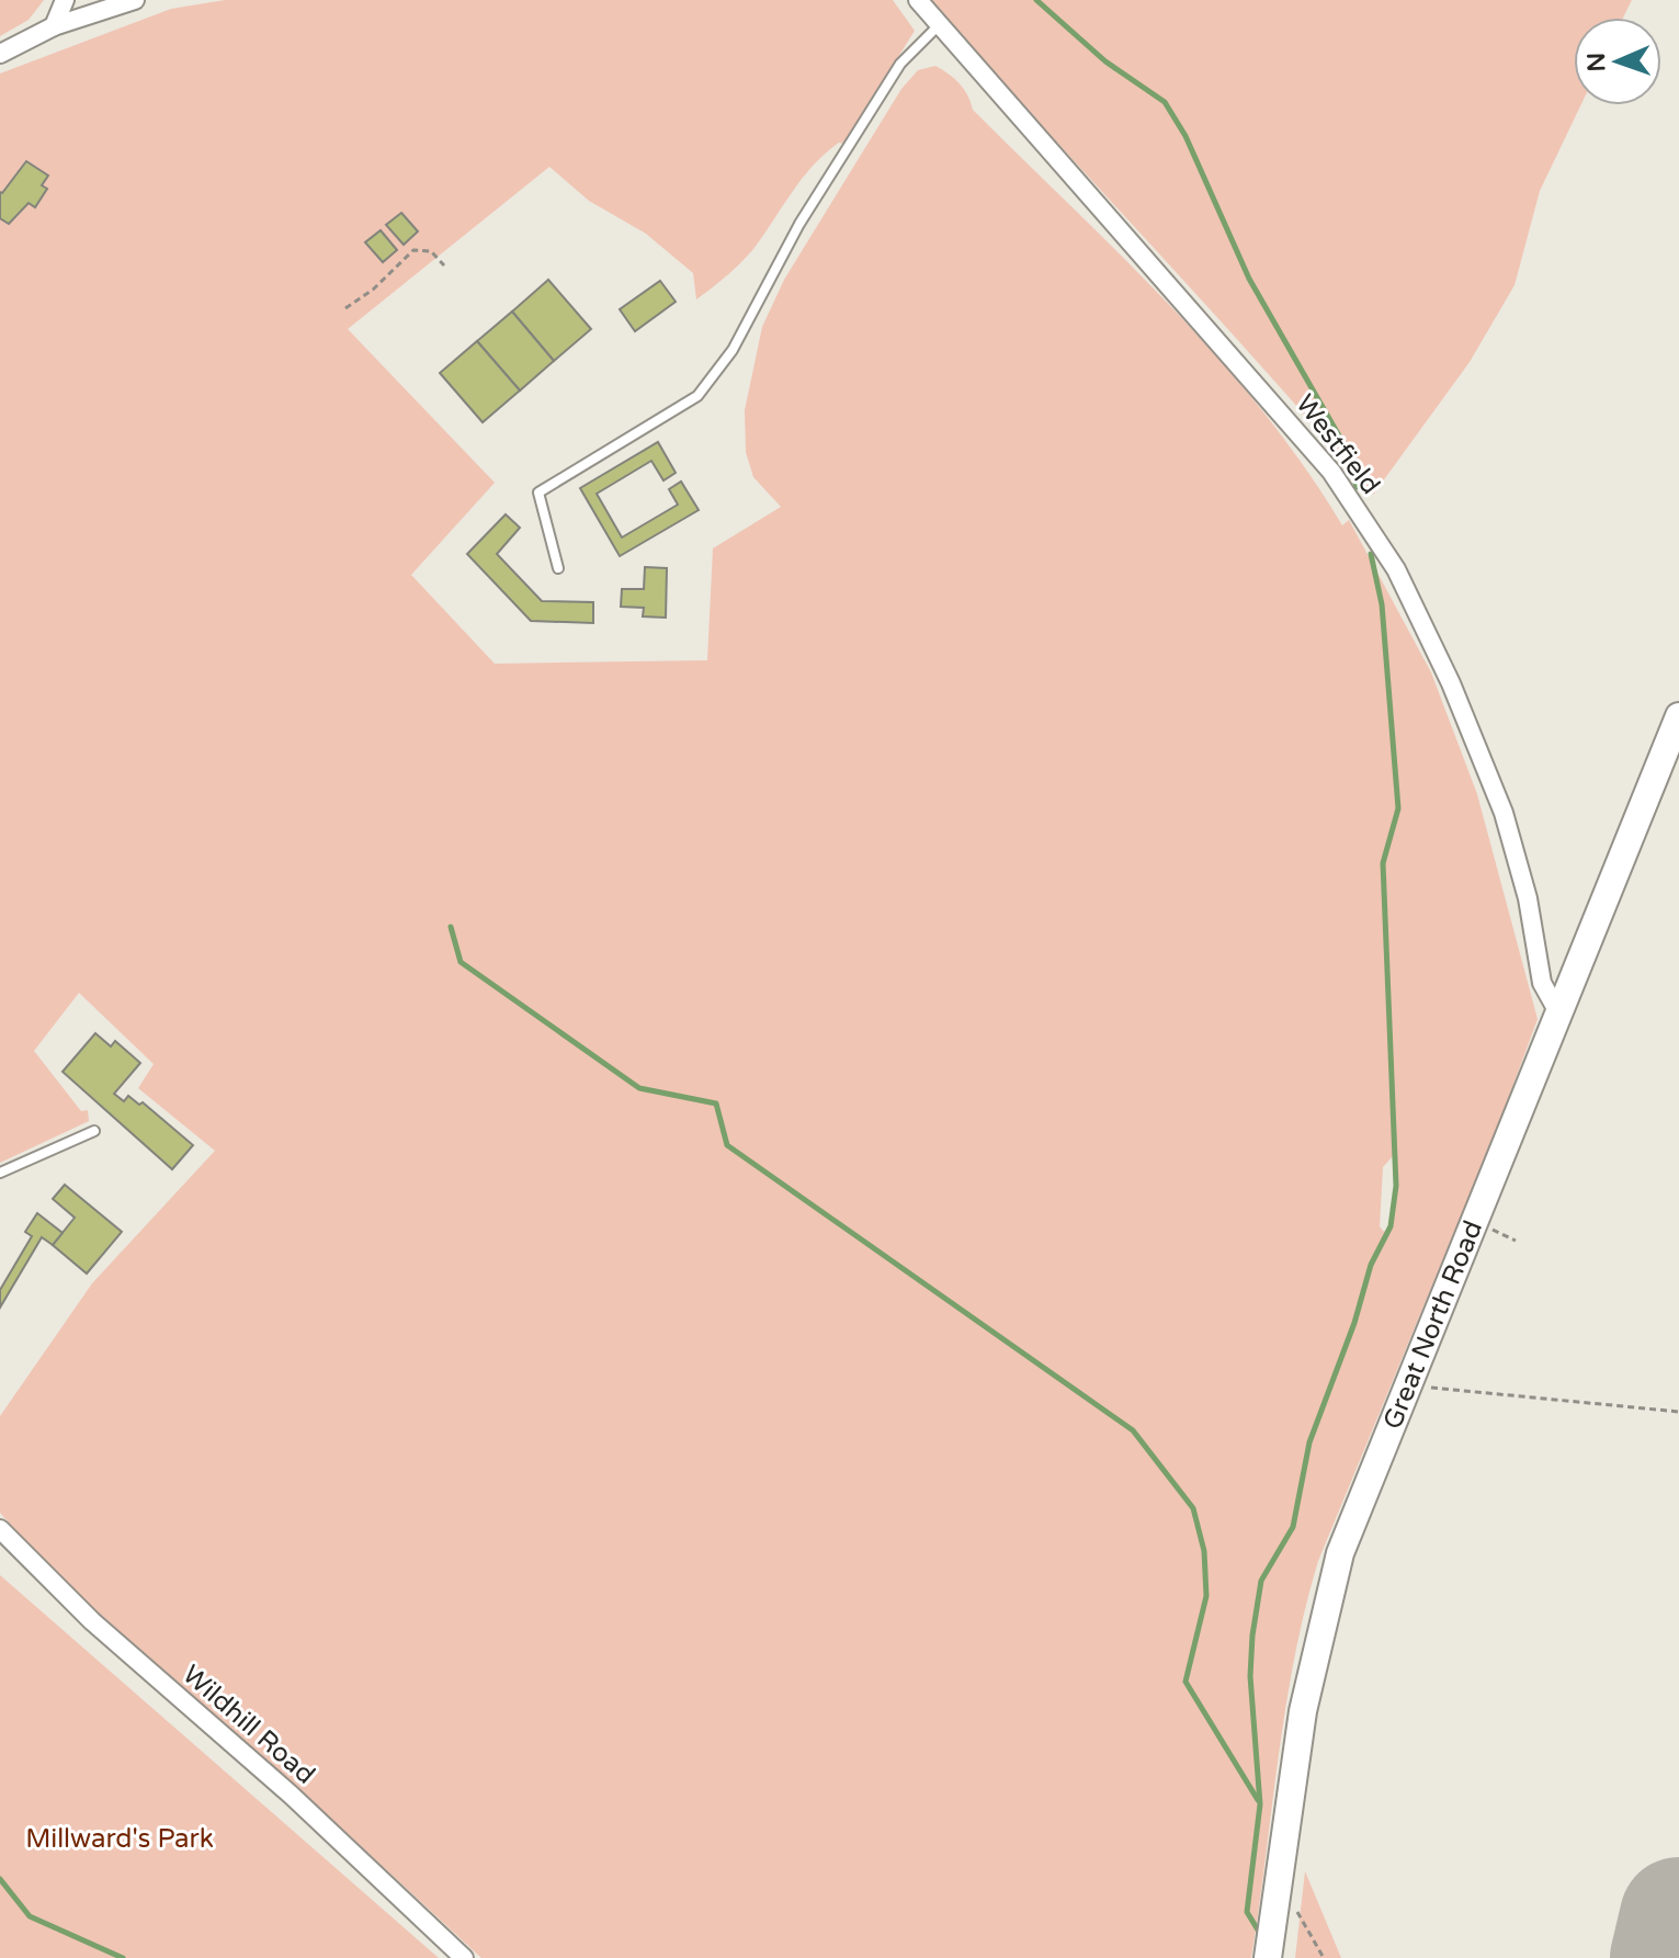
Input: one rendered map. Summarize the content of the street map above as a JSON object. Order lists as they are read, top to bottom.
{
  "streets": {
    "main road": ["Great North Road"],
    "street": ["Westfield", "Wildhill Road"]
  },
  "crossings": [
    ["Westfield", "Great North Road"]
  ],
  "parks": ["Millward's Park"],
  "north": "left"
}
